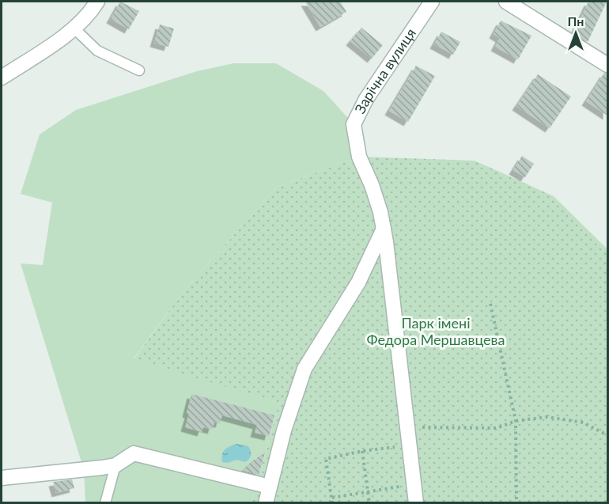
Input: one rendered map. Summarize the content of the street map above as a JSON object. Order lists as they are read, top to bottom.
{
  "streets": {
    "street": ["Зарічна вулиця"]
  },
  "parks": ["Парк імені Федора Мершавцева"],
  "north": "top"
}
